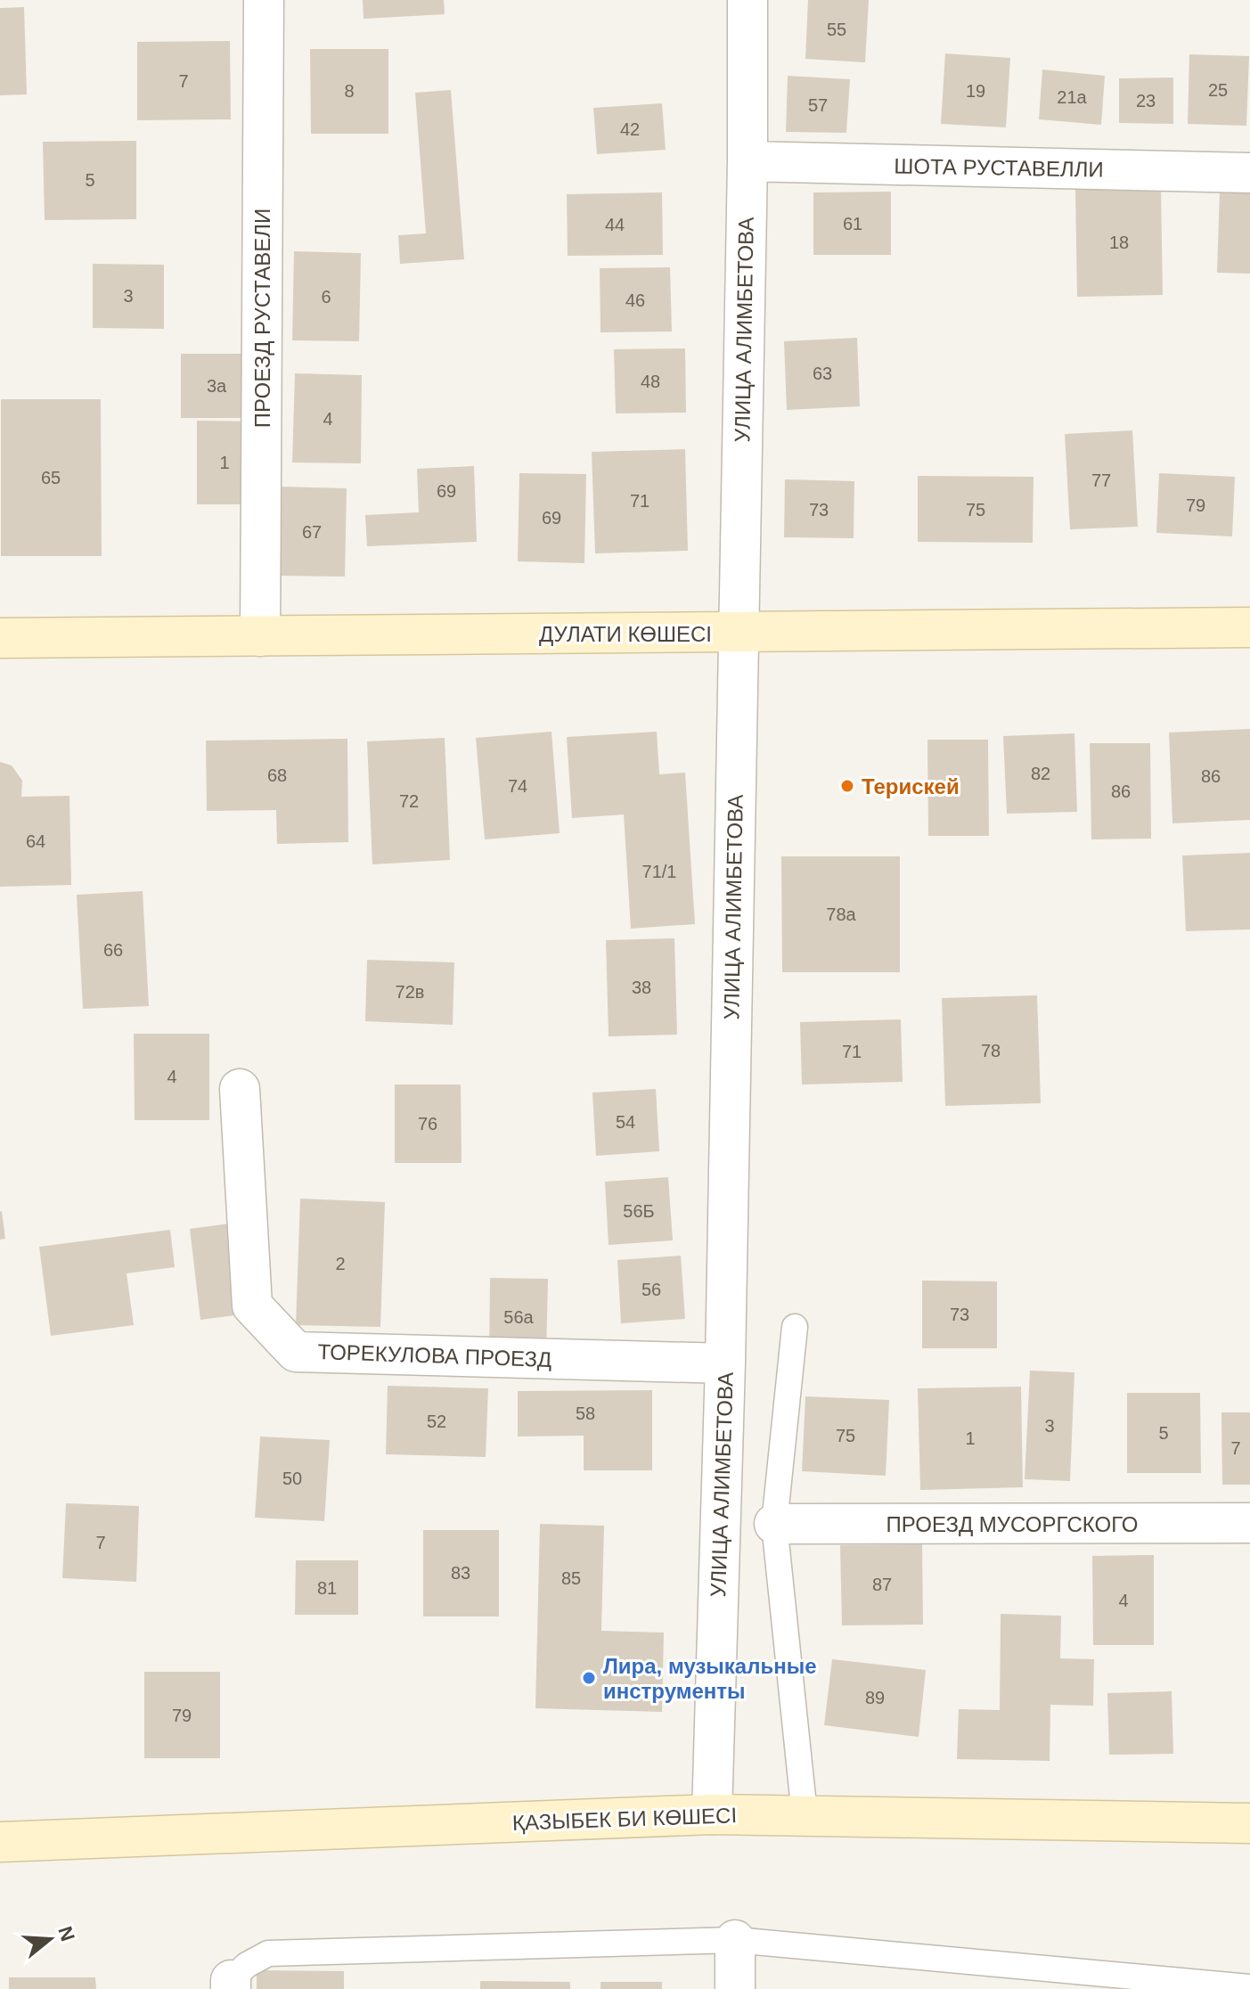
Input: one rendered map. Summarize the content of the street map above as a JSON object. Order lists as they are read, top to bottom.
{
  "streets": {
    "main road": ["ДУЛАТИ КӨШЕСІ", "ҚАЗЫБЕК БИ КӨШЕСІ"],
    "street": [
      "ШОТА РУСТАВЕЛЛИ",
      "ПРОЕЗД РУСТАВЕЛИ",
      "УЛИЦА АЛИМБЕТОВА",
      "ТОРЕКУЛОВА ПРОЕЗД",
      "ПРОЕЗД МУСОРГСКОГО"
    ]
  },
  "crossings": [
    ["ШОТА РУСТАВЕЛЛИ", "УЛИЦА АЛИМБЕТОВА"],
    ["ПРОЕЗД РУСТАВЕЛИ", "ДУЛАТИ КӨШЕСІ"],
    ["УЛИЦА АЛИМБЕТОВА", "ДУЛАТИ КӨШЕСІ"],
    ["УЛИЦА АЛИМБЕТОВА", "ТОРЕКУЛОВА ПРОЕЗД"],
    ["УЛИЦА АЛИМБЕТОВА", "ҚАЗЫБЕК БИ КӨШЕСІ"]
  ],
  "places": ["Терискей", "Лира, музыкальные инструменты"],
  "house_numbers": [
    "55",
    "7",
    "25",
    "8",
    "19",
    "21а",
    "23",
    "57",
    "42",
    "5",
    "61",
    "44",
    "18",
    "3",
    "6",
    "46",
    "63",
    "48",
    "3а",
    "4",
    "1",
    "65",
    "77",
    "69",
    "71",
    "79",
    "73",
    "75",
    "69",
    "67",
    "82",
    "68",
    "86",
    "74",
    "86",
    "72",
    "64",
    "71/1",
    "78а",
    "66",
    "38",
    "72в",
    "78",
    "71",
    "4",
    "54",
    "76",
    "56Б",
    "2",
    "56",
    "73",
    "56а",
    "58",
    "52",
    "3",
    "5",
    "75",
    "1",
    "7",
    "50",
    "7",
    "83",
    "85",
    "87",
    "81",
    "4",
    "89",
    "79"
  ],
  "north": "right"
}
